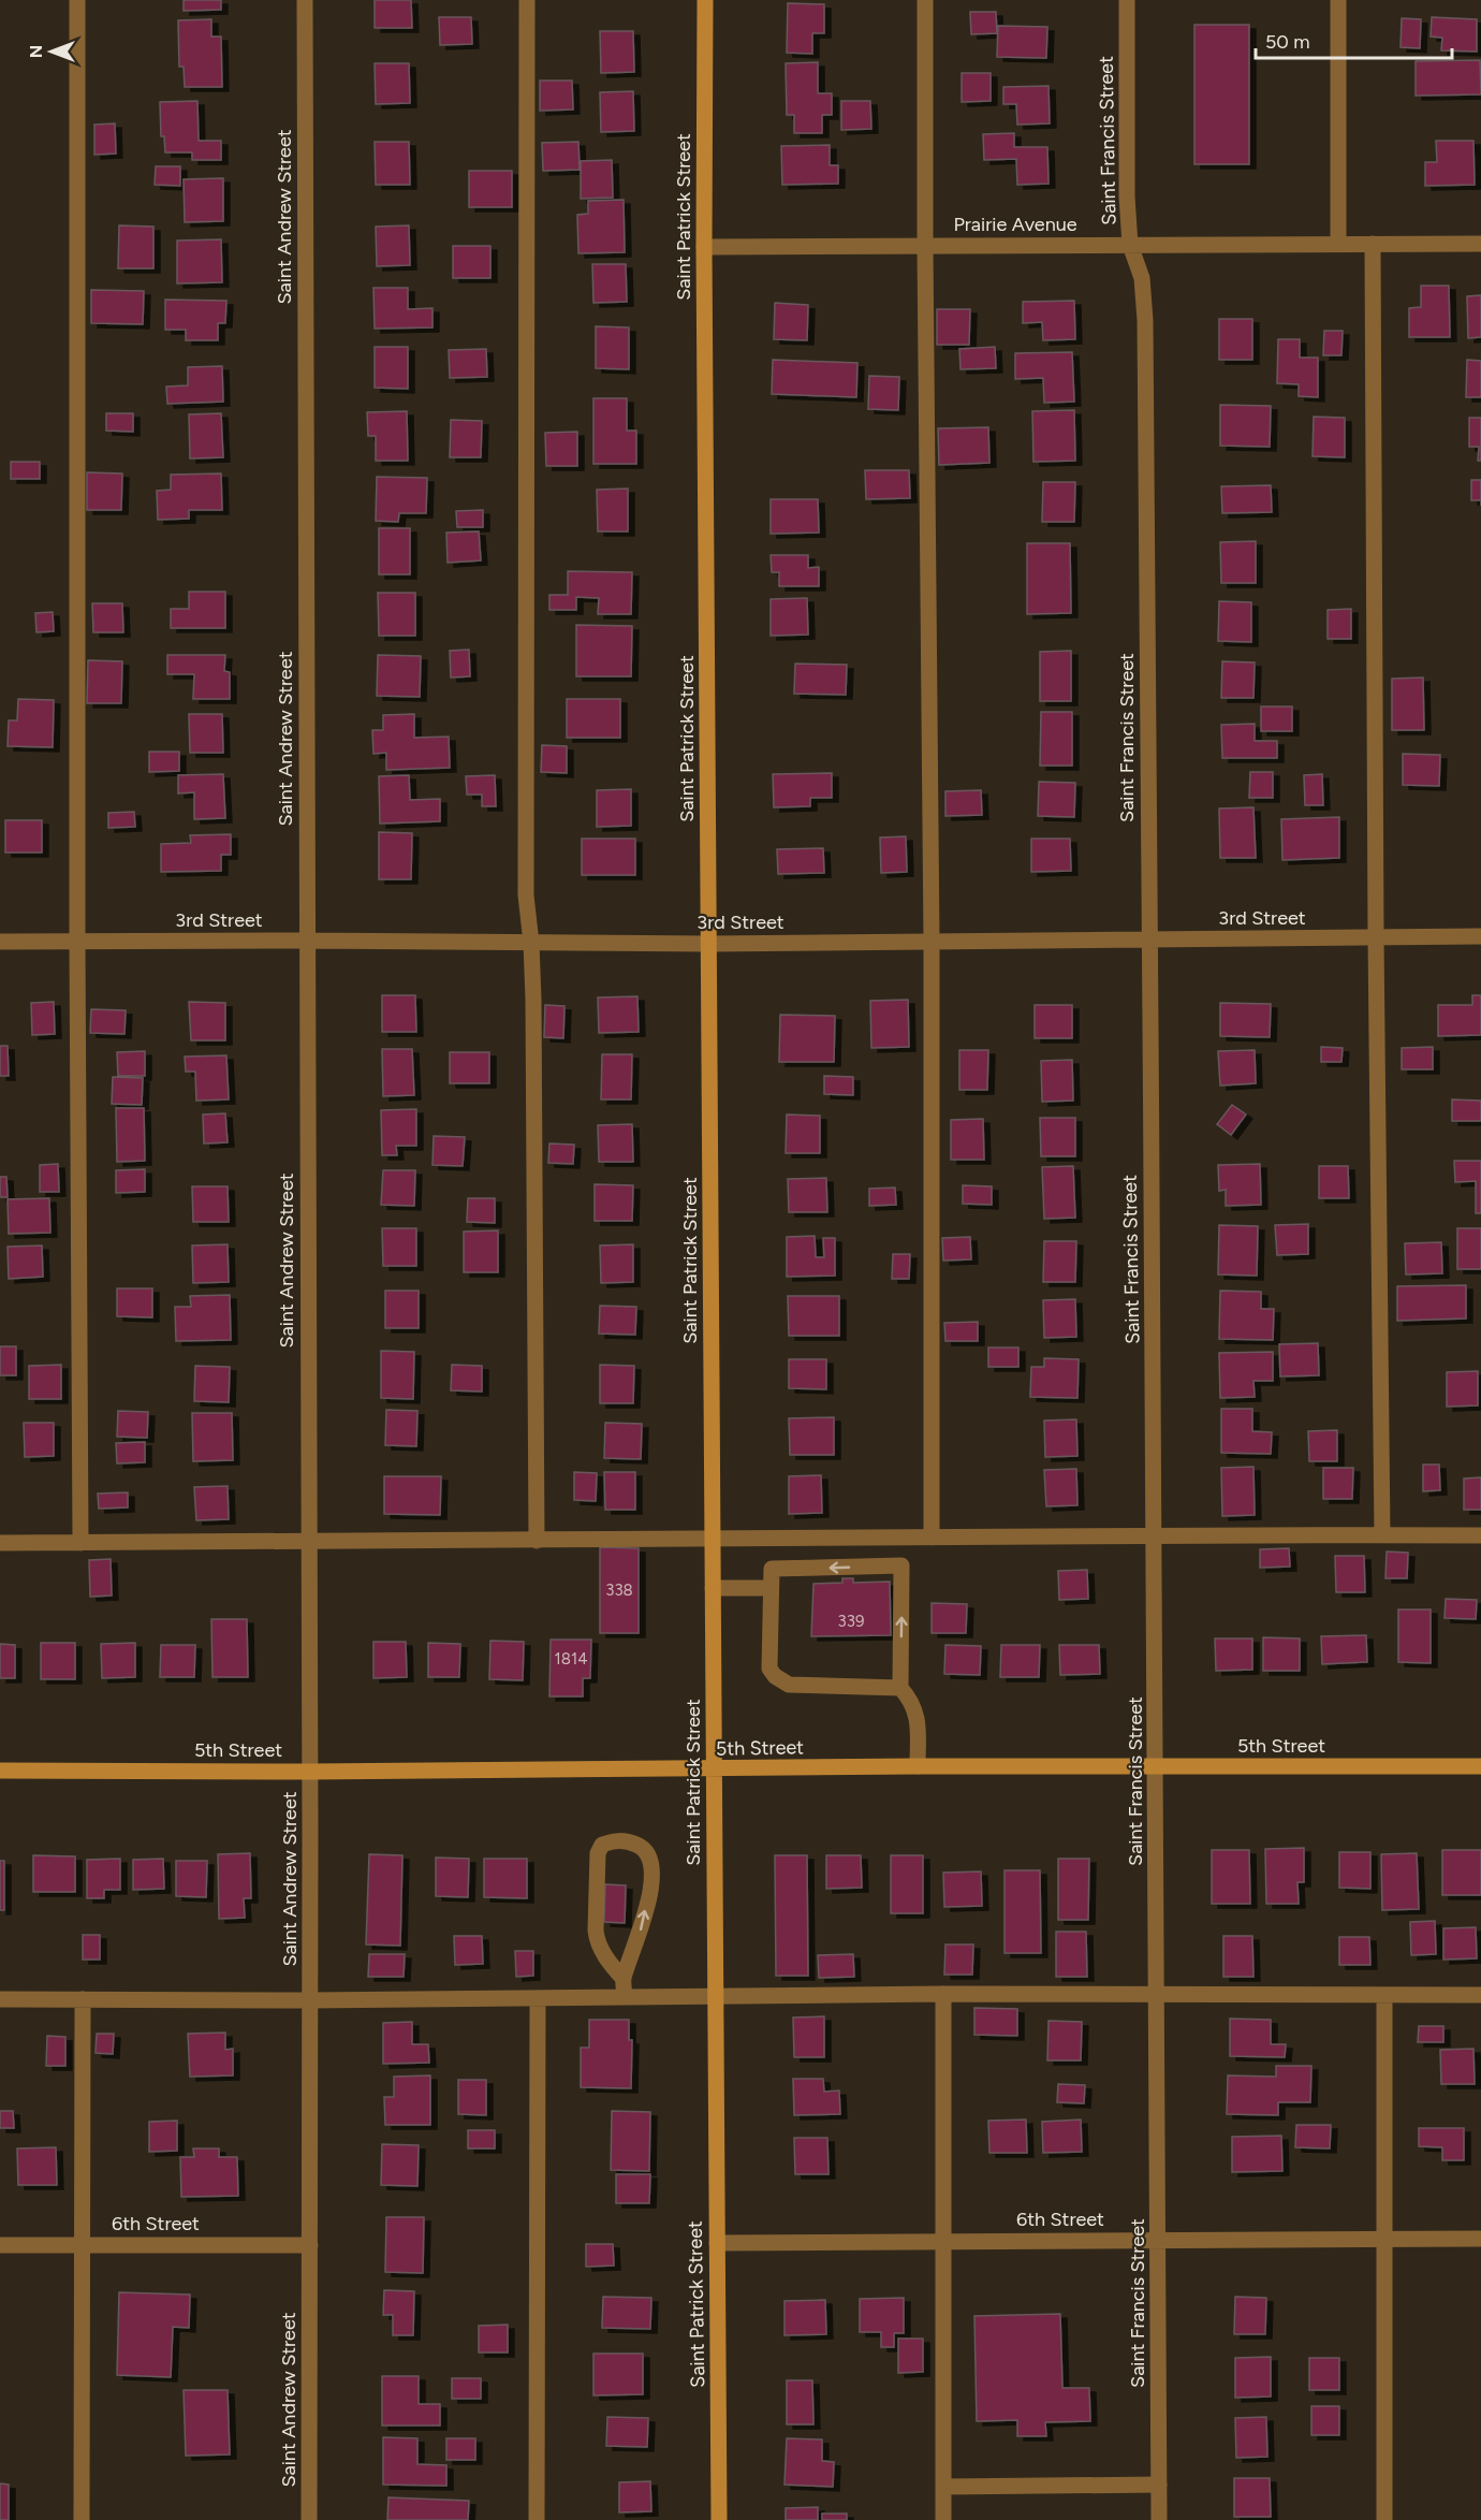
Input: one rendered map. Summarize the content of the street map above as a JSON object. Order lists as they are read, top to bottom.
{
  "streets": {
    "main road": ["Saint Patrick Street", "5th Street"],
    "street": [
      "Saint Francis Street",
      "Saint Andrew Street",
      "Prairie Avenue",
      "3rd Street",
      "6th Street"
    ]
  },
  "crossings": [
    ["Saint Francis Street", "Prairie Avenue"],
    ["Saint Francis Street", "3rd Street"],
    ["Saint Francis Street", "5th Street"],
    ["Saint Francis Street", "6th Street"],
    ["Saint Andrew Street", "3rd Street"],
    ["Saint Andrew Street", "5th Street"],
    ["Saint Andrew Street", "6th Street"],
    ["Saint Patrick Street", "Prairie Avenue"],
    ["Saint Patrick Street", "3rd Street"],
    ["Saint Patrick Street", "5th Street"],
    ["Saint Patrick Street", "6th Street"]
  ],
  "house_numbers": ["338", "339", "1814"],
  "scale_bar": "50 m",
  "north": "left"
}
